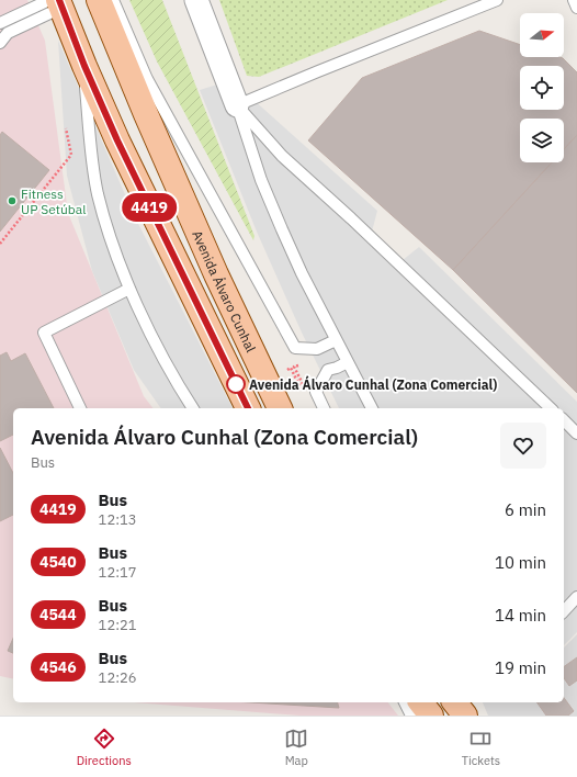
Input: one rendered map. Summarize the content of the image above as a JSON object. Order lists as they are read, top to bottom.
{
  "streets": {
    "main road": ["Avenida Álvaro Cunhal"]
  },
  "places": ["Fitness UP Setúbal", "Avenida Álvaro Cunhal (Zona Comercial)"],
  "lines": ["bus line 4419"],
  "north": "right",
  "page": {
    "on_map": "4419",
    "heading": ["Avenida Álvaro Cunhal (Zona Comercial)", "Bus"],
    "list": [
      {
        "mark": "4419",
        "name": "Bus",
        "note": "12:13",
        "value": "6 min"
      },
      {
        "mark": "4540",
        "name": "Bus",
        "note": "12:17",
        "value": "10 min"
      },
      {
        "mark": "4544",
        "name": "Bus",
        "note": "12:21",
        "value": "14 min"
      },
      {
        "mark": "4546",
        "name": "Bus",
        "note": "12:26",
        "value": "19 min"
      }
    ],
    "tabs": ["Directions", "Map", "Tickets"]
  }
}
